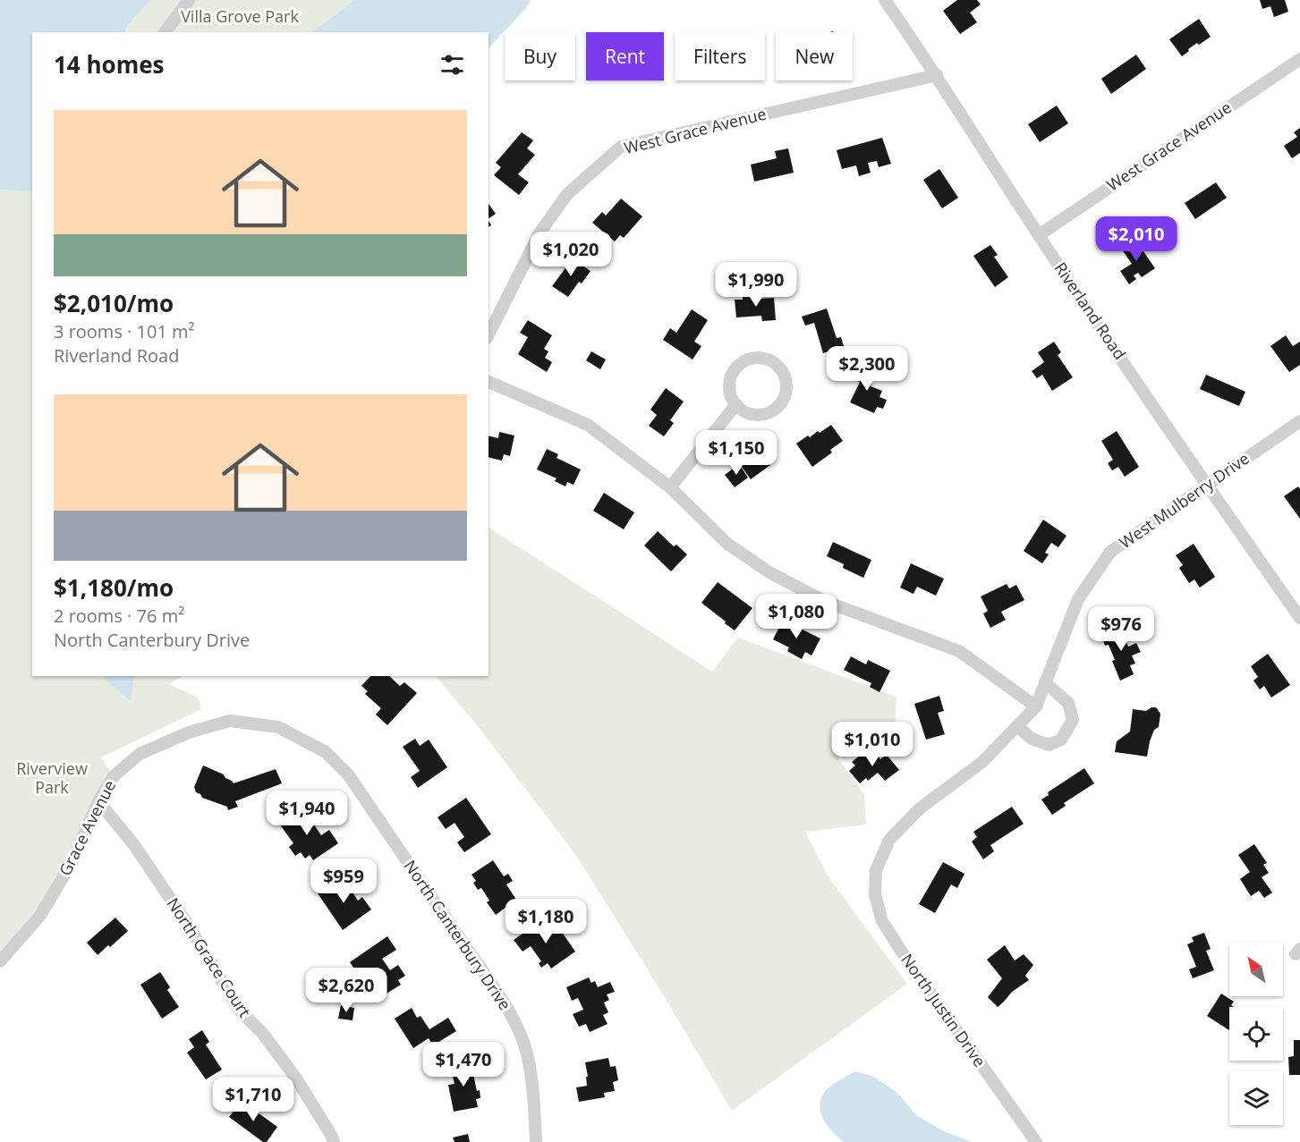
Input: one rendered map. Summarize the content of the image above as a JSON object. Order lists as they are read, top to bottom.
{
  "streets": {
    "street": [
      "West Grace Avenue",
      "Riverland Road",
      "West Mulberry Drive",
      "Grace Avenue",
      "North Canterbury Drive",
      "North Grace Court",
      "North Justin Drive"
    ]
  },
  "crossings": [
    ["West Grace Avenue", "Riverland Road"],
    ["Riverland Road", "West Mulberry Drive"],
    ["West Mulberry Drive", "North Justin Drive"],
    ["Grace Avenue", "North Canterbury Drive"],
    ["Grace Avenue", "North Grace Court"]
  ],
  "parks": ["Villa Grove Park", "Riverview Park"],
  "north": "top left",
  "page": {
    "chip": [
      "Buy",
      "Rent",
      "Filters",
      "New"
    ],
    "heading": "14 homes",
    "list": [
      {
        "name": "$2,010/mo",
        "note": "3 rooms · 101 m² · Riverland Road"
      },
      {
        "name": "$1,180/mo",
        "note": "2 rooms · 76 m² · North Canterbury Drive"
      }
    ],
    "price": [
      "$2,010",
      "$1,020",
      "$1,990",
      "$2,300",
      "$1,150",
      "$1,080",
      "$976",
      "$1,010",
      "$1,940",
      "$959",
      "$1,180",
      "$2,620",
      "$1,470",
      "$1,710"
    ]
  }
}
